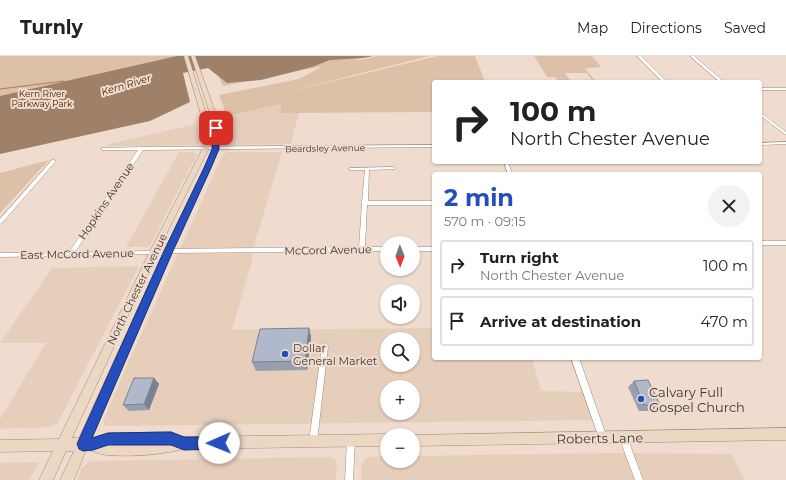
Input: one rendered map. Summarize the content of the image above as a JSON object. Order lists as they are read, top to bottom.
{
  "streets": {
    "main road": ["North Chester Avenue", "Roberts Lane"],
    "street": [
      "Beardsley Avenue",
      "Hopkins Avenue",
      "McCord Avenue",
      "East McCord Avenue"
    ]
  },
  "crossings": [
    ["Beardsley Avenue", "Hopkins Avenue"],
    ["Beardsley Avenue", "North Chester Avenue"],
    ["Hopkins Avenue", "East McCord Avenue"],
    ["McCord Avenue", "North Chester Avenue"],
    ["East McCord Avenue", "North Chester Avenue"]
  ],
  "water": ["Kern River"],
  "parks": ["Kern River Parkway Park"],
  "places": ["Dollar General Market", "Calvary Full Gospel Church"],
  "north": "bottom",
  "page": {
    "header": "Turnly",
    "nav": ["Map", "Directions", "Saved"],
    "turn": ["100 m", "North Chester Avenue"],
    "heading": ["2 min", "570 m · 09:15"],
    "map_buttons": ["+", "−"],
    "list": [
      {
        "name": "Turn right",
        "note": "North Chester Avenue",
        "value": "100 m"
      },
      {
        "name": "Arrive at destination",
        "value": "470 m"
      }
    ]
  }
}
